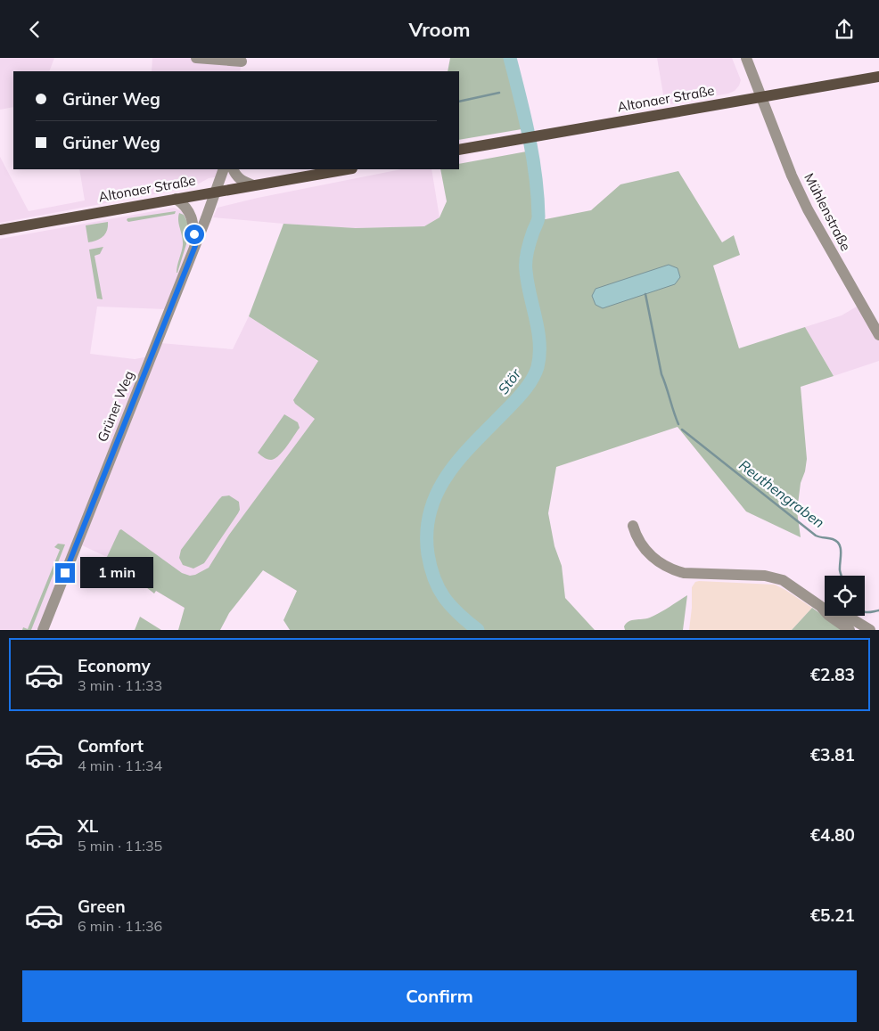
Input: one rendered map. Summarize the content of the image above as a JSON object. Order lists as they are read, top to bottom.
{
  "streets": {
    "main road": ["Altonaer Straße"],
    "street": ["Mühlenstraße", "Grüner Weg"]
  },
  "crossings": [
    ["Altonaer Straße", "Mühlenstraße"],
    ["Altonaer Straße", "Grüner Weg"]
  ],
  "water": ["Stör", "Reuthengraben"],
  "page": {
    "header": "Vroom",
    "banner": ["Grüner Weg", "Grüner Weg"],
    "bubble": "1 min",
    "list": [
      {
        "name": "Economy",
        "note": "3 min · 11:33",
        "value": "€2.83"
      },
      {
        "name": "Comfort",
        "note": "4 min · 11:34",
        "value": "€3.81"
      },
      {
        "name": "XL",
        "note": "5 min · 11:35",
        "value": "€4.80"
      },
      {
        "name": "Green",
        "note": "6 min · 11:36",
        "value": "€5.21"
      }
    ],
    "buttons": "Confirm"
  }
}
